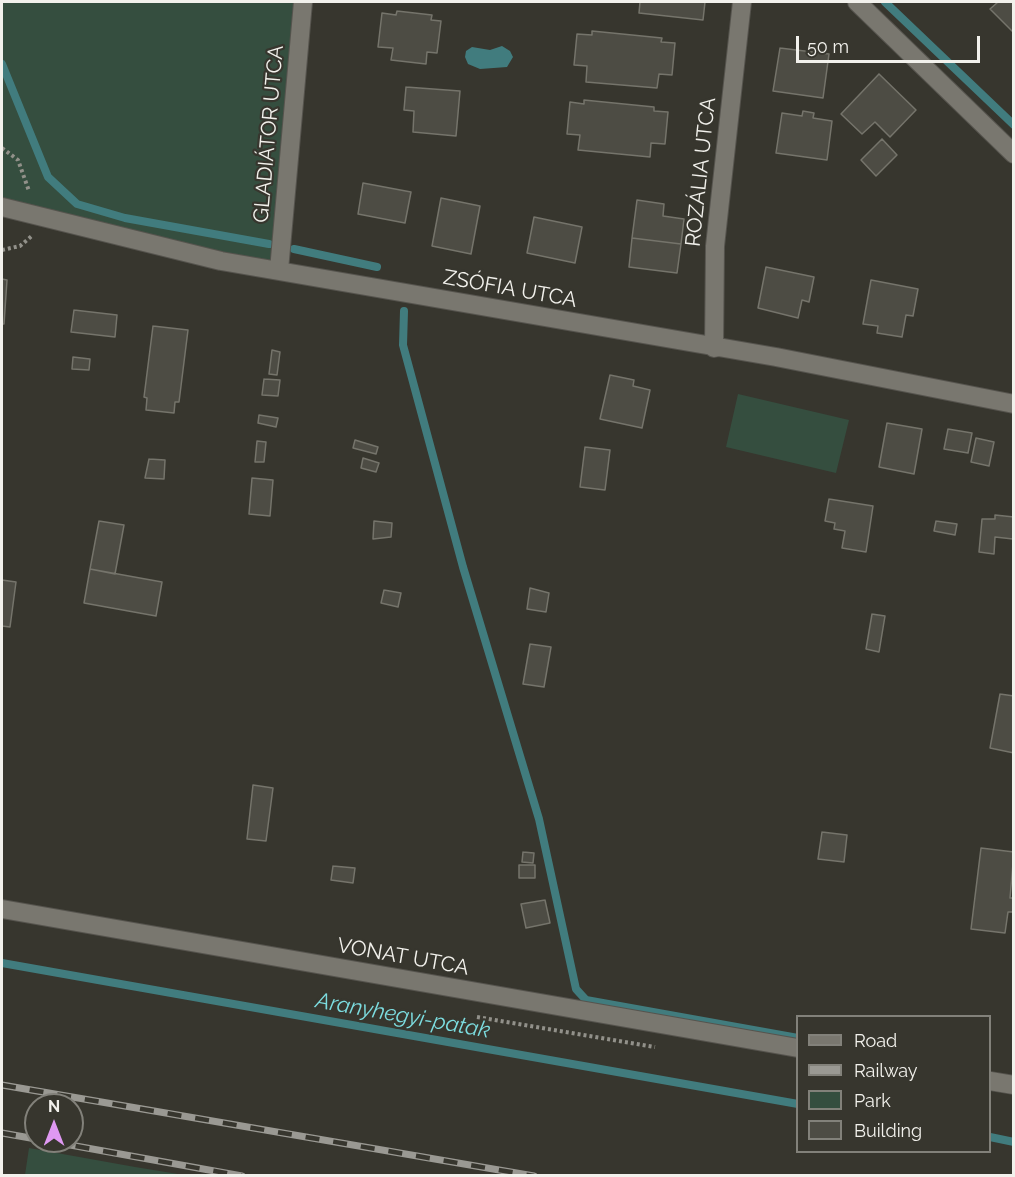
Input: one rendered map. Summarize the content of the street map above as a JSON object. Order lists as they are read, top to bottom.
{
  "streets": {
    "street": [
      "GLADIÁTOR UTCA",
      "ROZÁLIA UTCA",
      "ZSÓFIA UTCA",
      "VONAT UTCA"
    ]
  },
  "crossings": [
    ["GLADIÁTOR UTCA", "ZSÓFIA UTCA"],
    ["ROZÁLIA UTCA", "ZSÓFIA UTCA"]
  ],
  "water": ["Aranyhegyi-patak"],
  "legend": [
    "Road",
    "Railway",
    "Park",
    "Building"
  ],
  "scale_bar": "50 m",
  "north": "top"
}
